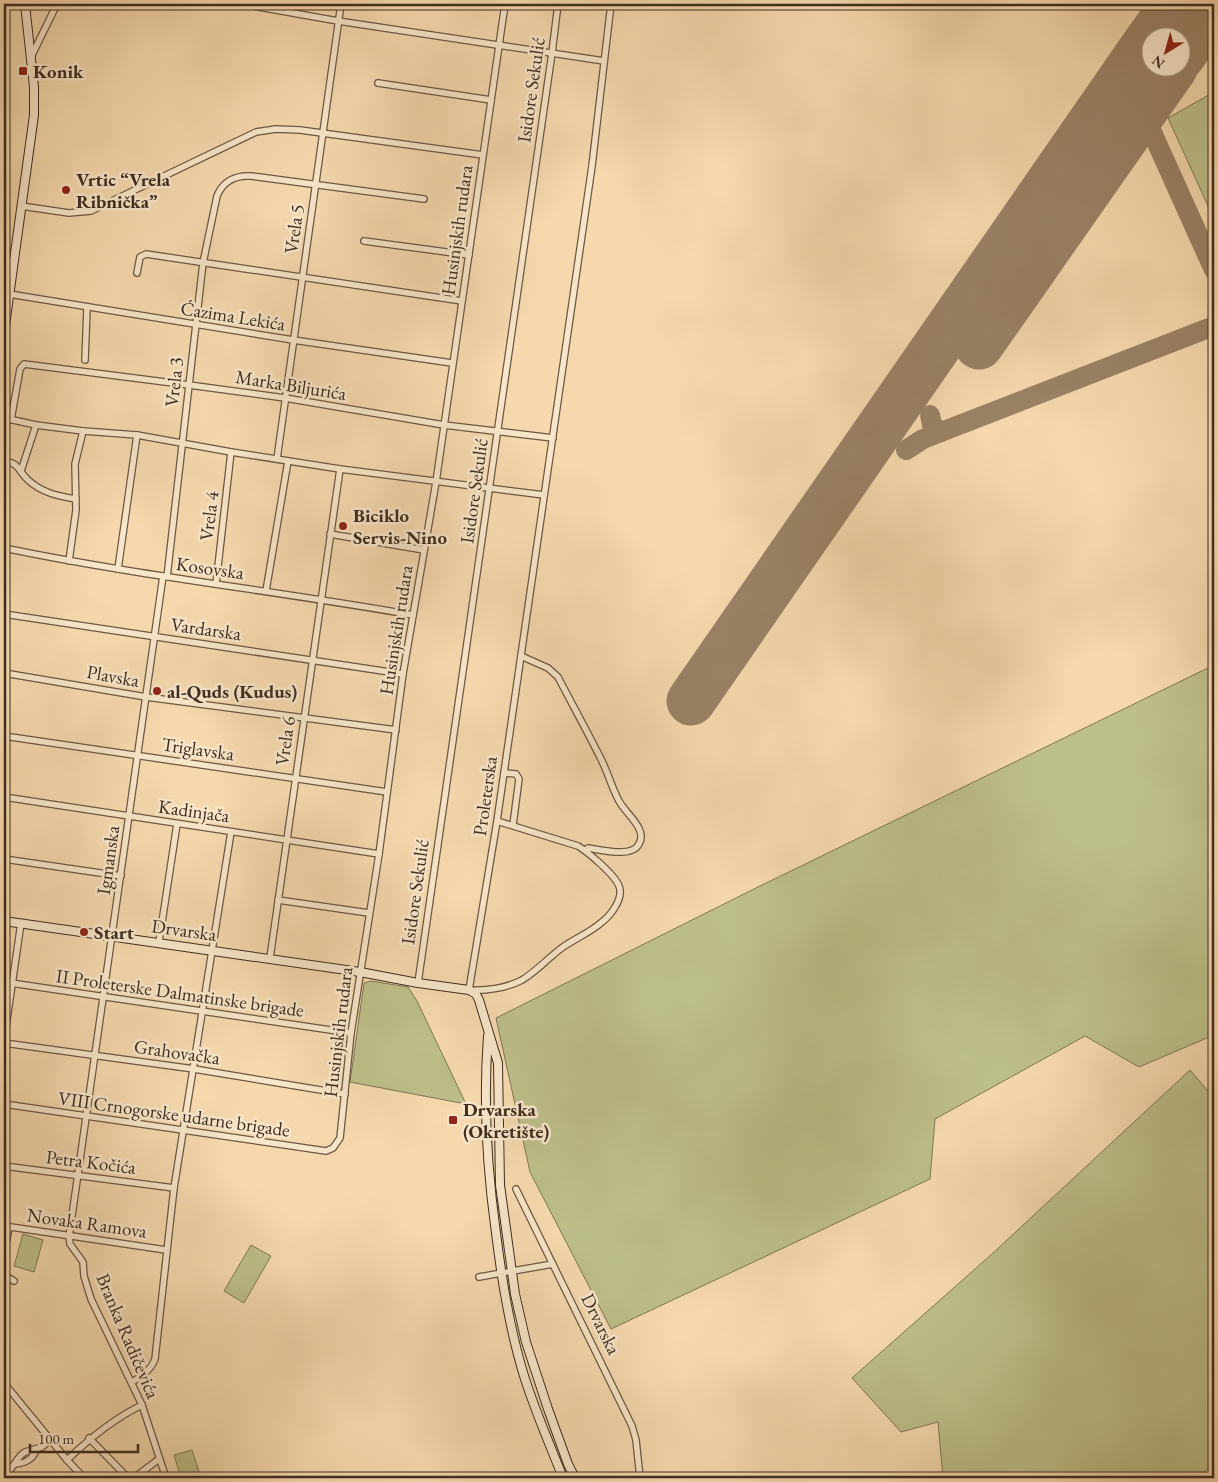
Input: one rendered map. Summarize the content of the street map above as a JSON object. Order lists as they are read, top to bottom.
{
  "streets": {
    "main road": ["Drvarska"],
    "street": [
      "Isidore Sekulić",
      "Vrela 5",
      "Husinjskih rudara",
      "Ćazima Lekića",
      "Vrela 3",
      "Marka Biljurića",
      "Vrela 4",
      "Kosovska",
      "Vardarska",
      "Plavska",
      "Vrela 6",
      "Triglavska",
      "Proleterska",
      "Kadinjača",
      "Igmanska",
      "II Proleterske Dalmatinske brigade",
      "Grahovačka",
      "VIII Crnogorske udarne brigade",
      "Petra Kočića",
      "Novaka Ramova",
      "Branka Radičevića"
    ]
  },
  "crossings": [
    ["Isidore Sekulić", "Marka Biljurića"],
    ["Vrela 5", "Ćazima Lekića"],
    ["Vrela 5", "Vrela 3"],
    ["Vrela 5", "Marka Biljurića"],
    ["Husinjskih rudara", "Ćazima Lekića"],
    ["Husinjskih rudara", "Marka Biljurića"],
    ["Husinjskih rudara", "Kosovska"],
    ["Husinjskih rudara", "Vardarska"],
    ["Husinjskih rudara", "Plavska"],
    ["Husinjskih rudara", "Triglavska"],
    ["Husinjskih rudara", "Kadinjača"],
    ["Husinjskih rudara", "Drvarska"],
    ["Husinjskih rudara", "II Proleterske Dalmatinske brigade"],
    ["Husinjskih rudara", "Grahovačka"],
    ["Husinjskih rudara", "VIII Crnogorske udarne brigade"],
    ["Ćazima Lekića", "Vrela 3"],
    ["Vrela 3", "Marka Biljurića"],
    ["Vrela 3", "Kosovska"],
    ["Vrela 3", "Igmanska"],
    ["Marka Biljurića", "Proleterska"],
    ["Vrela 4", "Kosovska"],
    ["Kosovska", "Vrela 6"],
    ["Kosovska", "Igmanska"],
    ["Vardarska", "Vrela 6"],
    ["Vardarska", "Igmanska"],
    ["Plavska", "Vrela 6"],
    ["Plavska", "Igmanska"],
    ["Vrela 6", "Triglavska"],
    ["Vrela 6", "Kadinjača"],
    ["Vrela 6", "Drvarska"],
    ["Triglavska", "Igmanska"],
    ["Kadinjača", "Igmanska"],
    ["Igmanska", "Drvarska"],
    ["Igmanska", "II Proleterske Dalmatinske brigade"],
    ["Igmanska", "Grahovačka"],
    ["Igmanska", "VIII Crnogorske udarne brigade"],
    ["Igmanska", "Petra Kočića"],
    ["Igmanska", "Novaka Ramova"],
    ["Igmanska", "Branka Radičevića"],
    ["Novaka Ramova", "Branka Radičevića"]
  ],
  "places": {
    "transit": ["Konik", "Drvarska (Okretište)"],
    "other": [
      "Vrtic “Vrela Ribnička”",
      "Biciklo Servis-Nino",
      "al-Quds (Kudus)",
      "Start"
    ]
  },
  "scale_bar": "100 m",
  "north": "bottom left"
}
